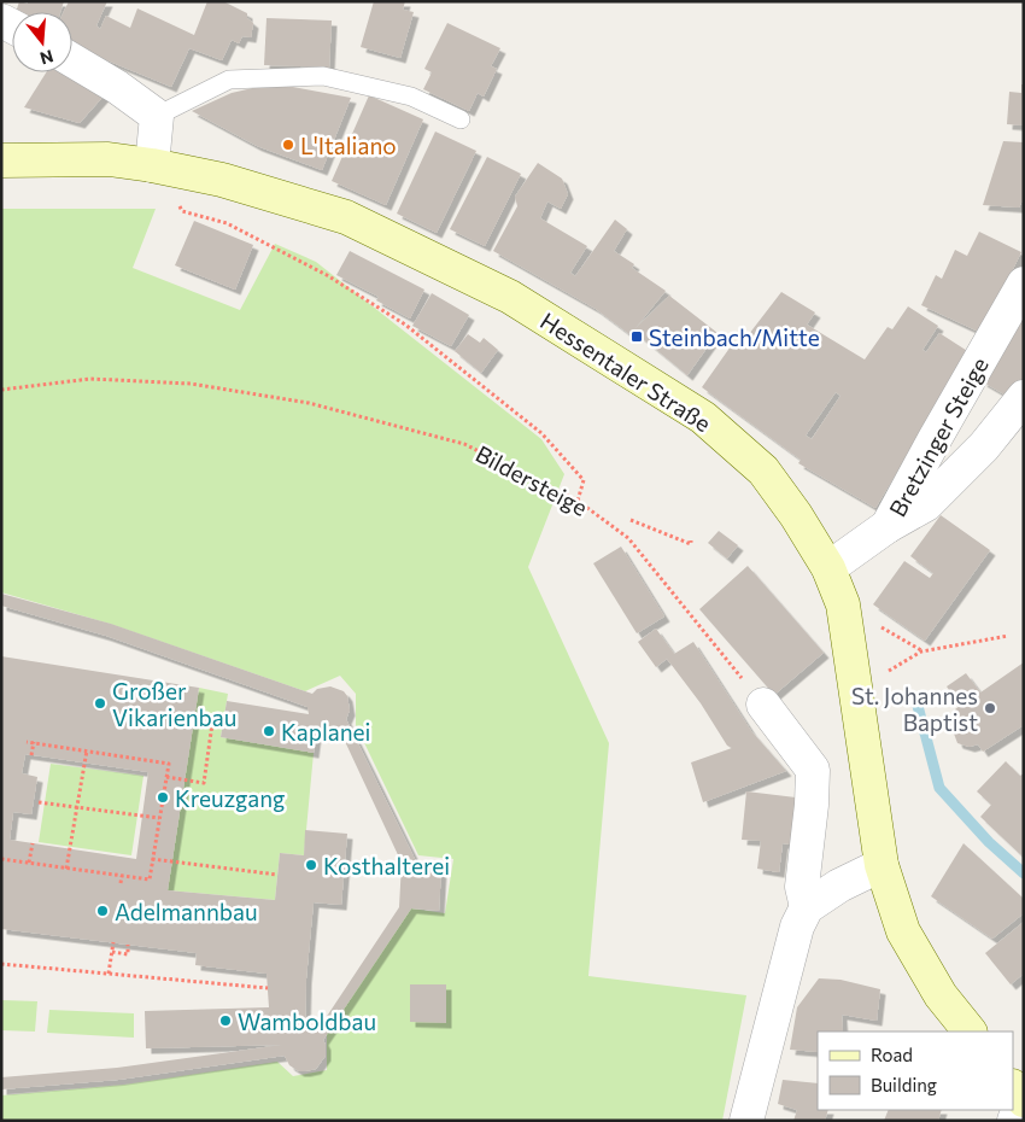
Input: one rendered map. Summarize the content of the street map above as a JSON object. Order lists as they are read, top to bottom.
{
  "streets": {
    "main road": ["Hessentaler Straße"],
    "street": ["Bretzinger Steige"],
    "path": ["Bildersteige"]
  },
  "crossings": [
    ["Hessentaler Straße", "Bretzinger Steige"]
  ],
  "places": {
    "other": [
      "L'Italiano",
      "Großer Vikarienbau",
      "St. Johannes Baptist",
      "Kaplanei",
      "Kreuzgang",
      "Kosthalterei",
      "Adelmannbau",
      "Wamboldbau"
    ],
    "transit": ["Steinbach/Mitte"]
  },
  "legend": ["Road", "Building"],
  "north": "bottom"
}
